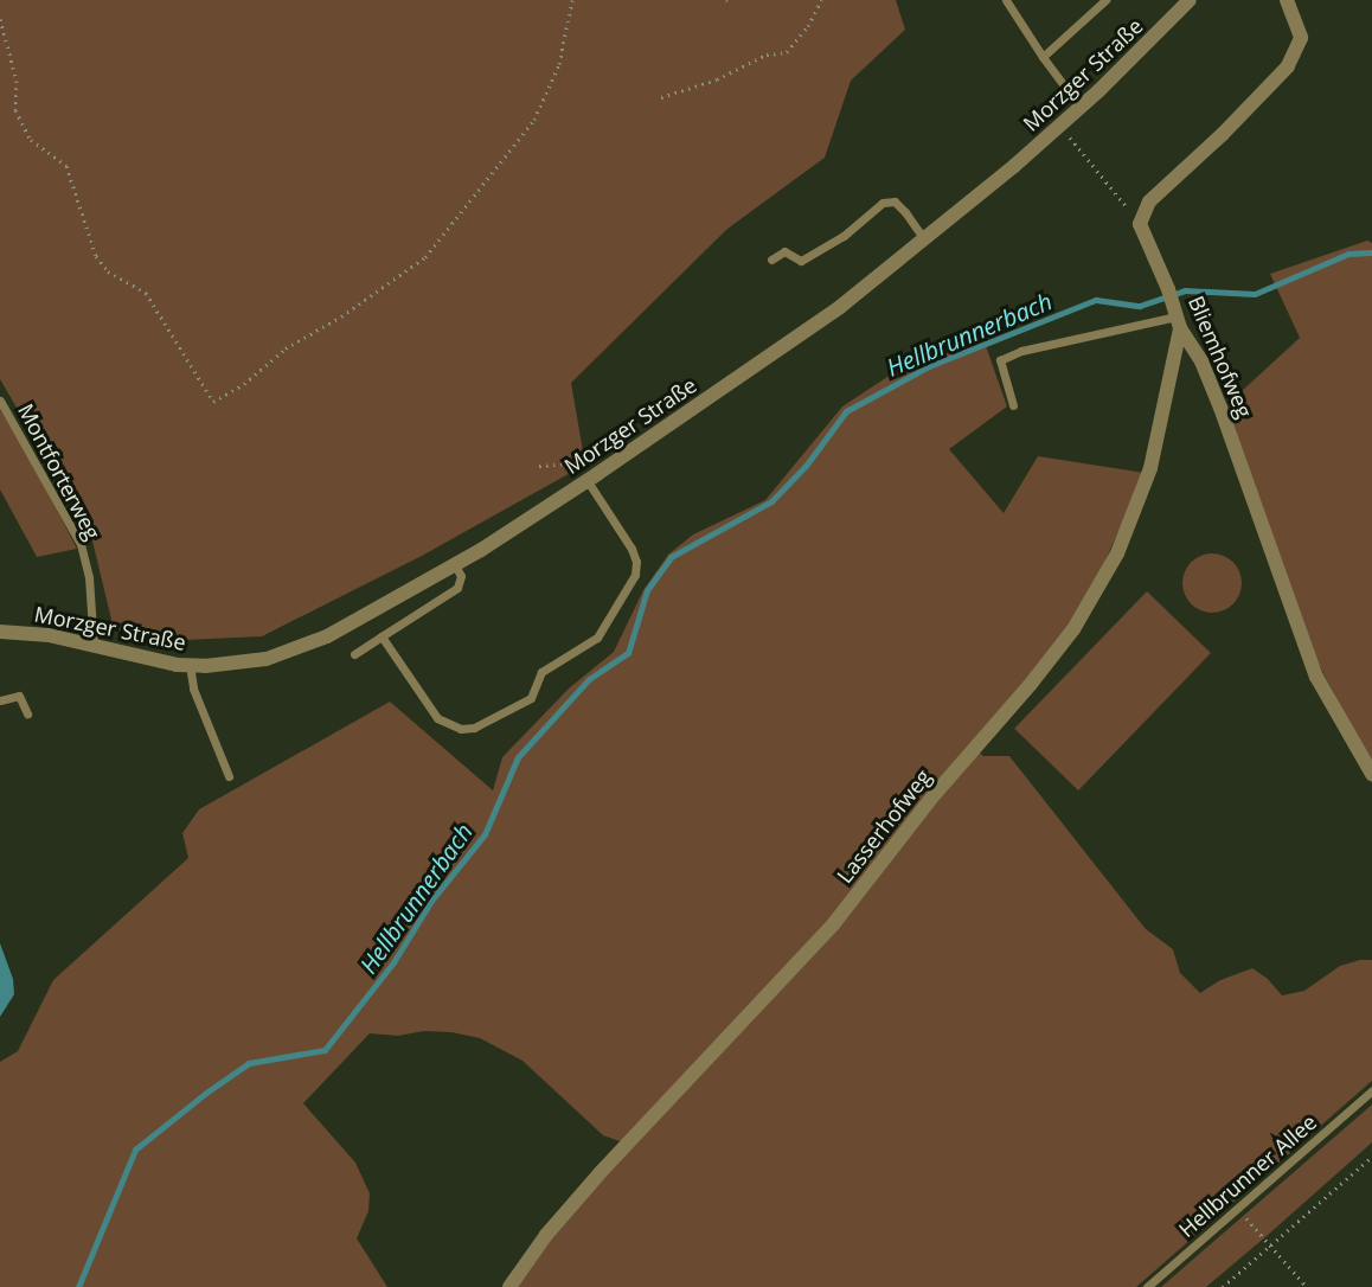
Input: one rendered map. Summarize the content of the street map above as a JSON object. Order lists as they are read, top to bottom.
{
  "streets": {
    "street": ["Morzger Straße", "Bliemhofweg", "Lasserhofweg"],
    "lane": ["Montforterweg", "Hellbrunner Allee"]
  },
  "crossings": [
    ["Morzger Straße", "Montforterweg"],
    ["Bliemhofweg", "Lasserhofweg"]
  ],
  "water": ["Hellbrunnerbach"]
}
